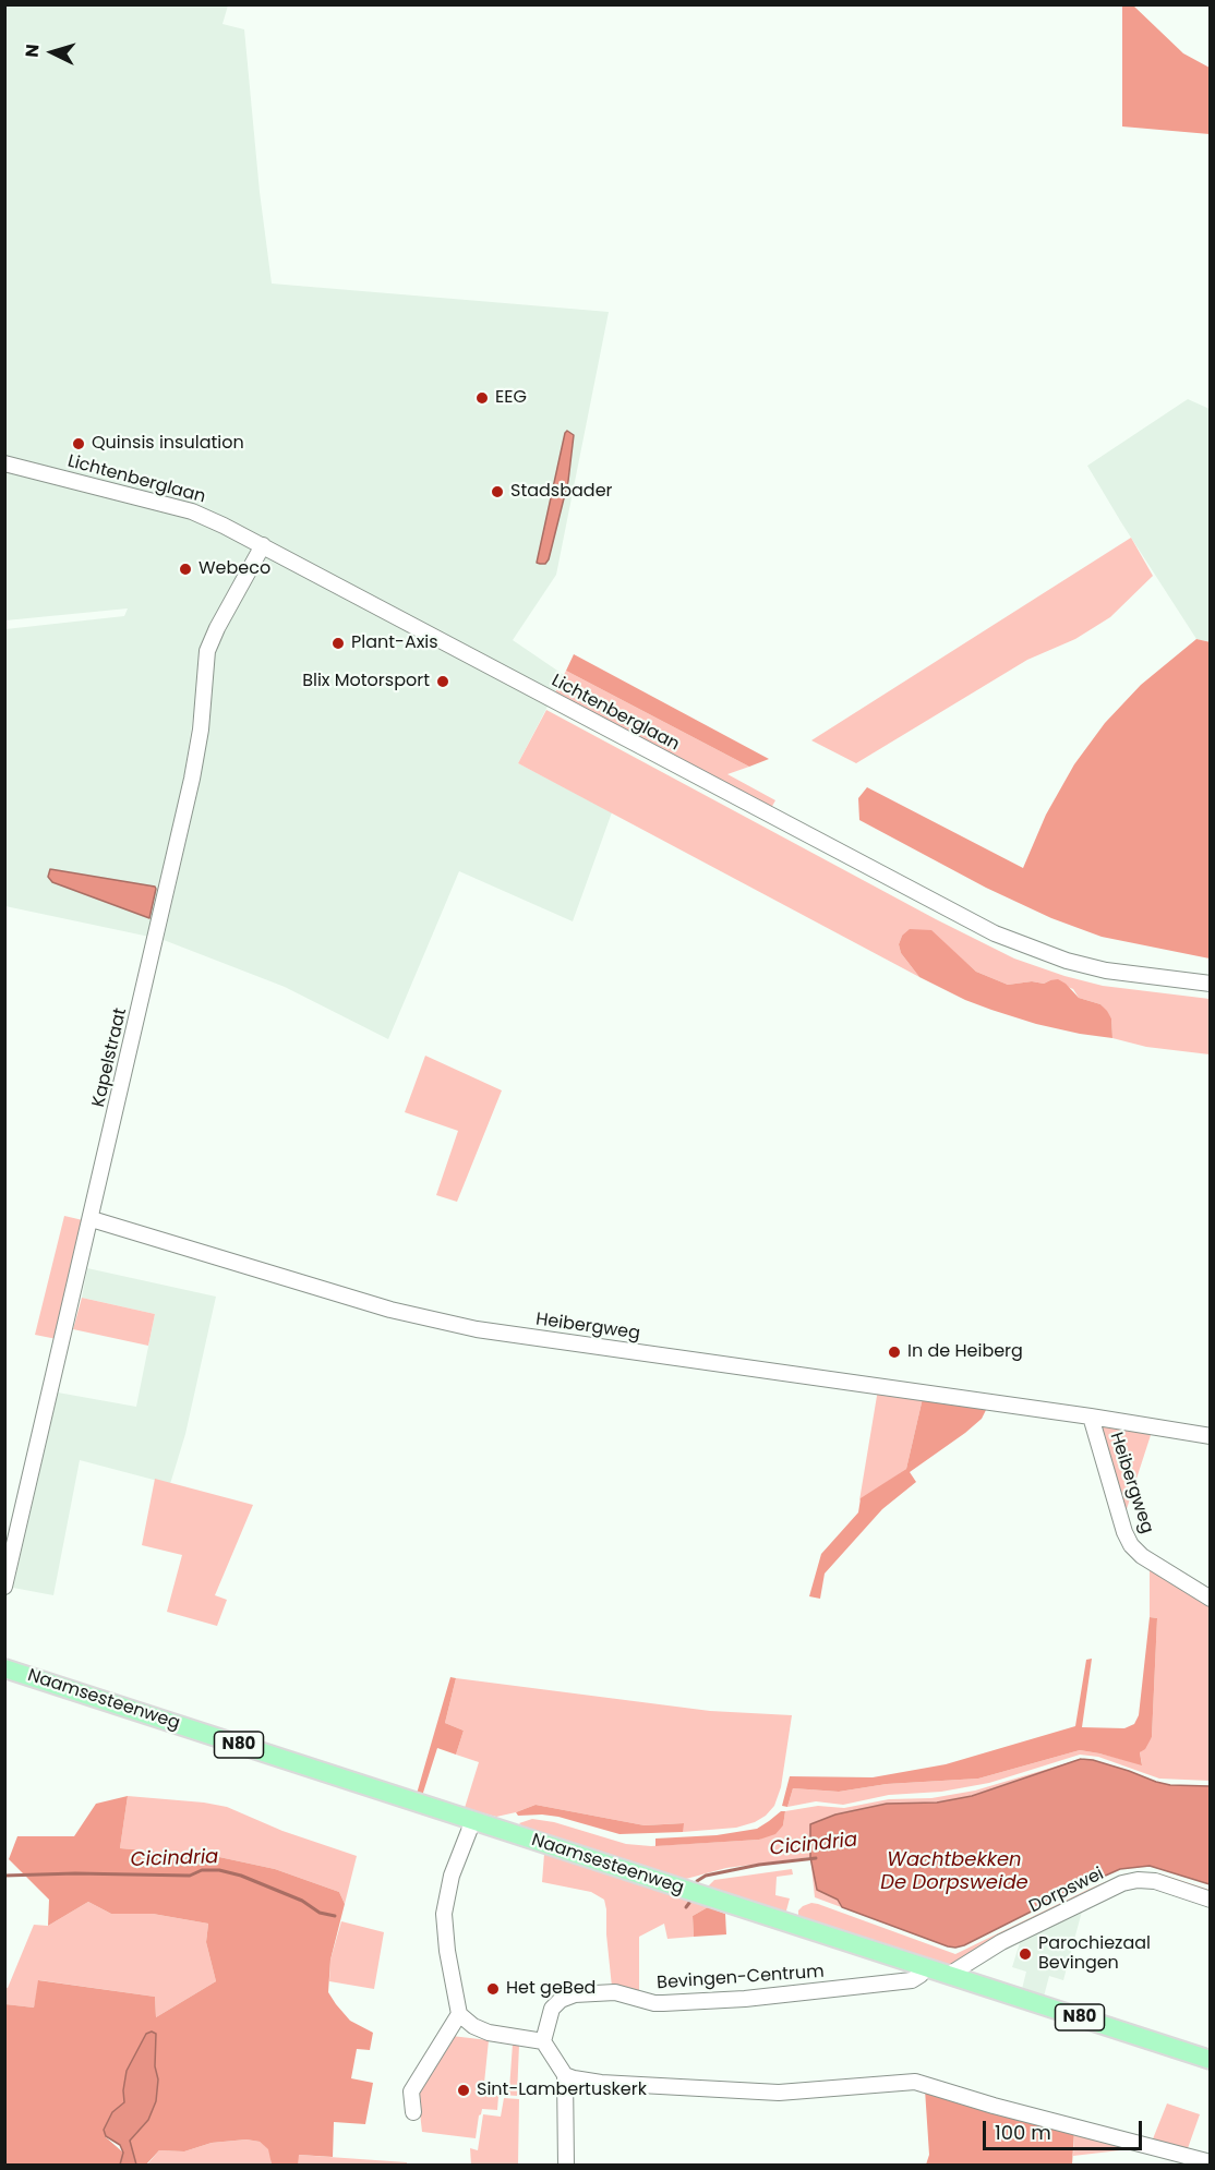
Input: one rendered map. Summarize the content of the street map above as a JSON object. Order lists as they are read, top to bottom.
{
  "streets": {
    "main road": ["Naamsesteenweg", "N80"],
    "street": [
      "Lichtenberglaan",
      "Kapelstraat",
      "Heibergweg",
      "Dorpswei",
      "Bevingen-Centrum"
    ]
  },
  "crossings": [
    ["Lichtenberglaan", "Kapelstraat"],
    ["Kapelstraat", "Heibergweg"],
    ["Naamsesteenweg", "Dorpswei"],
    ["Naamsesteenweg", "Bevingen-Centrum"]
  ],
  "water": ["Cicindria", "Wachtbekken De Dorpsweide"],
  "places": [
    "EEG",
    "Quinsis insulation",
    "Stadsbader",
    "Webeco",
    "Plant-Axis",
    "Blix Motorsport",
    "In de Heiberg",
    "Parochiezaal Bevingen",
    "Het geBed",
    "Sint-Lambertuskerk"
  ],
  "scale_bar": "100 m",
  "north": "left"
}
